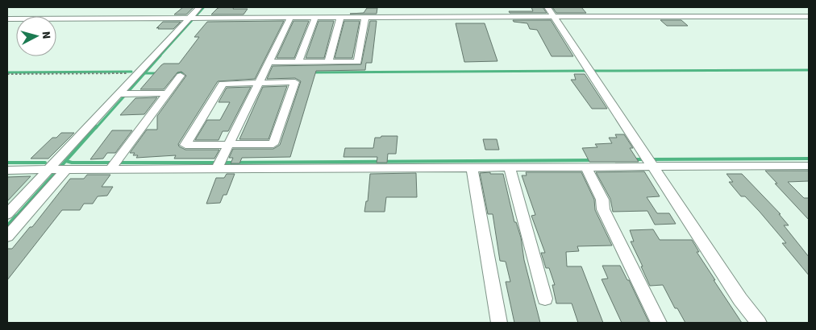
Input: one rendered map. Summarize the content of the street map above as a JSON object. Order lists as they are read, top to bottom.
{
  "north": "right"
}
